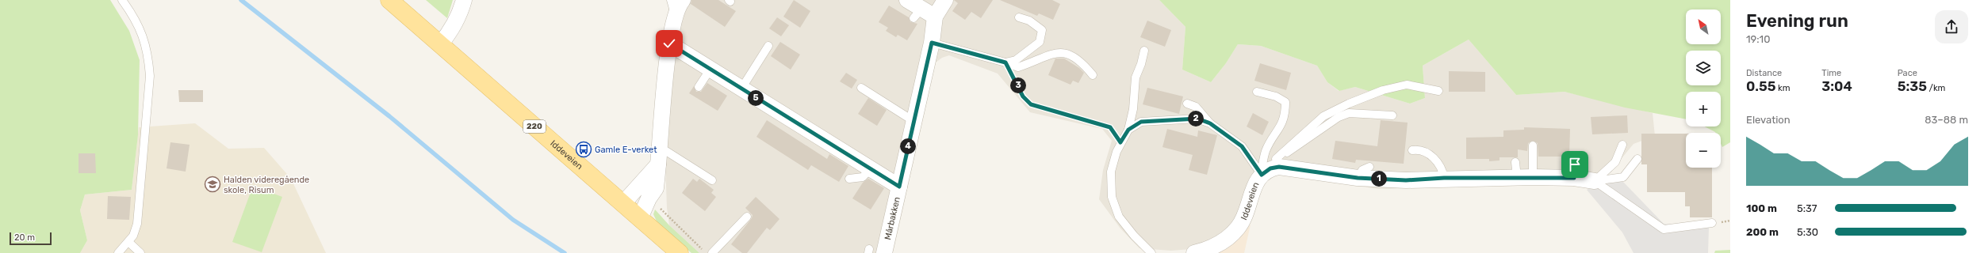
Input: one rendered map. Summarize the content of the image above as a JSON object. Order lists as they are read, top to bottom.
{
  "streets": {
    "main road": ["220", "Iddeveien"],
    "street": ["Mårbakken"]
  },
  "places": {
    "bus stop": ["Gamle E-verket"],
    "school or university": ["Halden videregående skole, Risum"]
  },
  "scale_bar": "20 m",
  "north": "top left",
  "page": {
    "heading": ["Evening run", "19:10"],
    "map_buttons": ["+", "−"],
    "stats": [
      ["Distance", "0.55 km"],
      ["Time", "3:04"],
      ["Pace", "5:35 /km"]
    ],
    "pins": [
      "3",
      "5",
      "2",
      "4",
      "1"
    ],
    "chart": ["Elevation", "83–88 m"],
    "list": [
      {
        "name": "100 m",
        "note": "5:37"
      },
      {
        "name": "200 m",
        "note": "5:30"
      }
    ],
    "scale": "20 m"
  }
}
